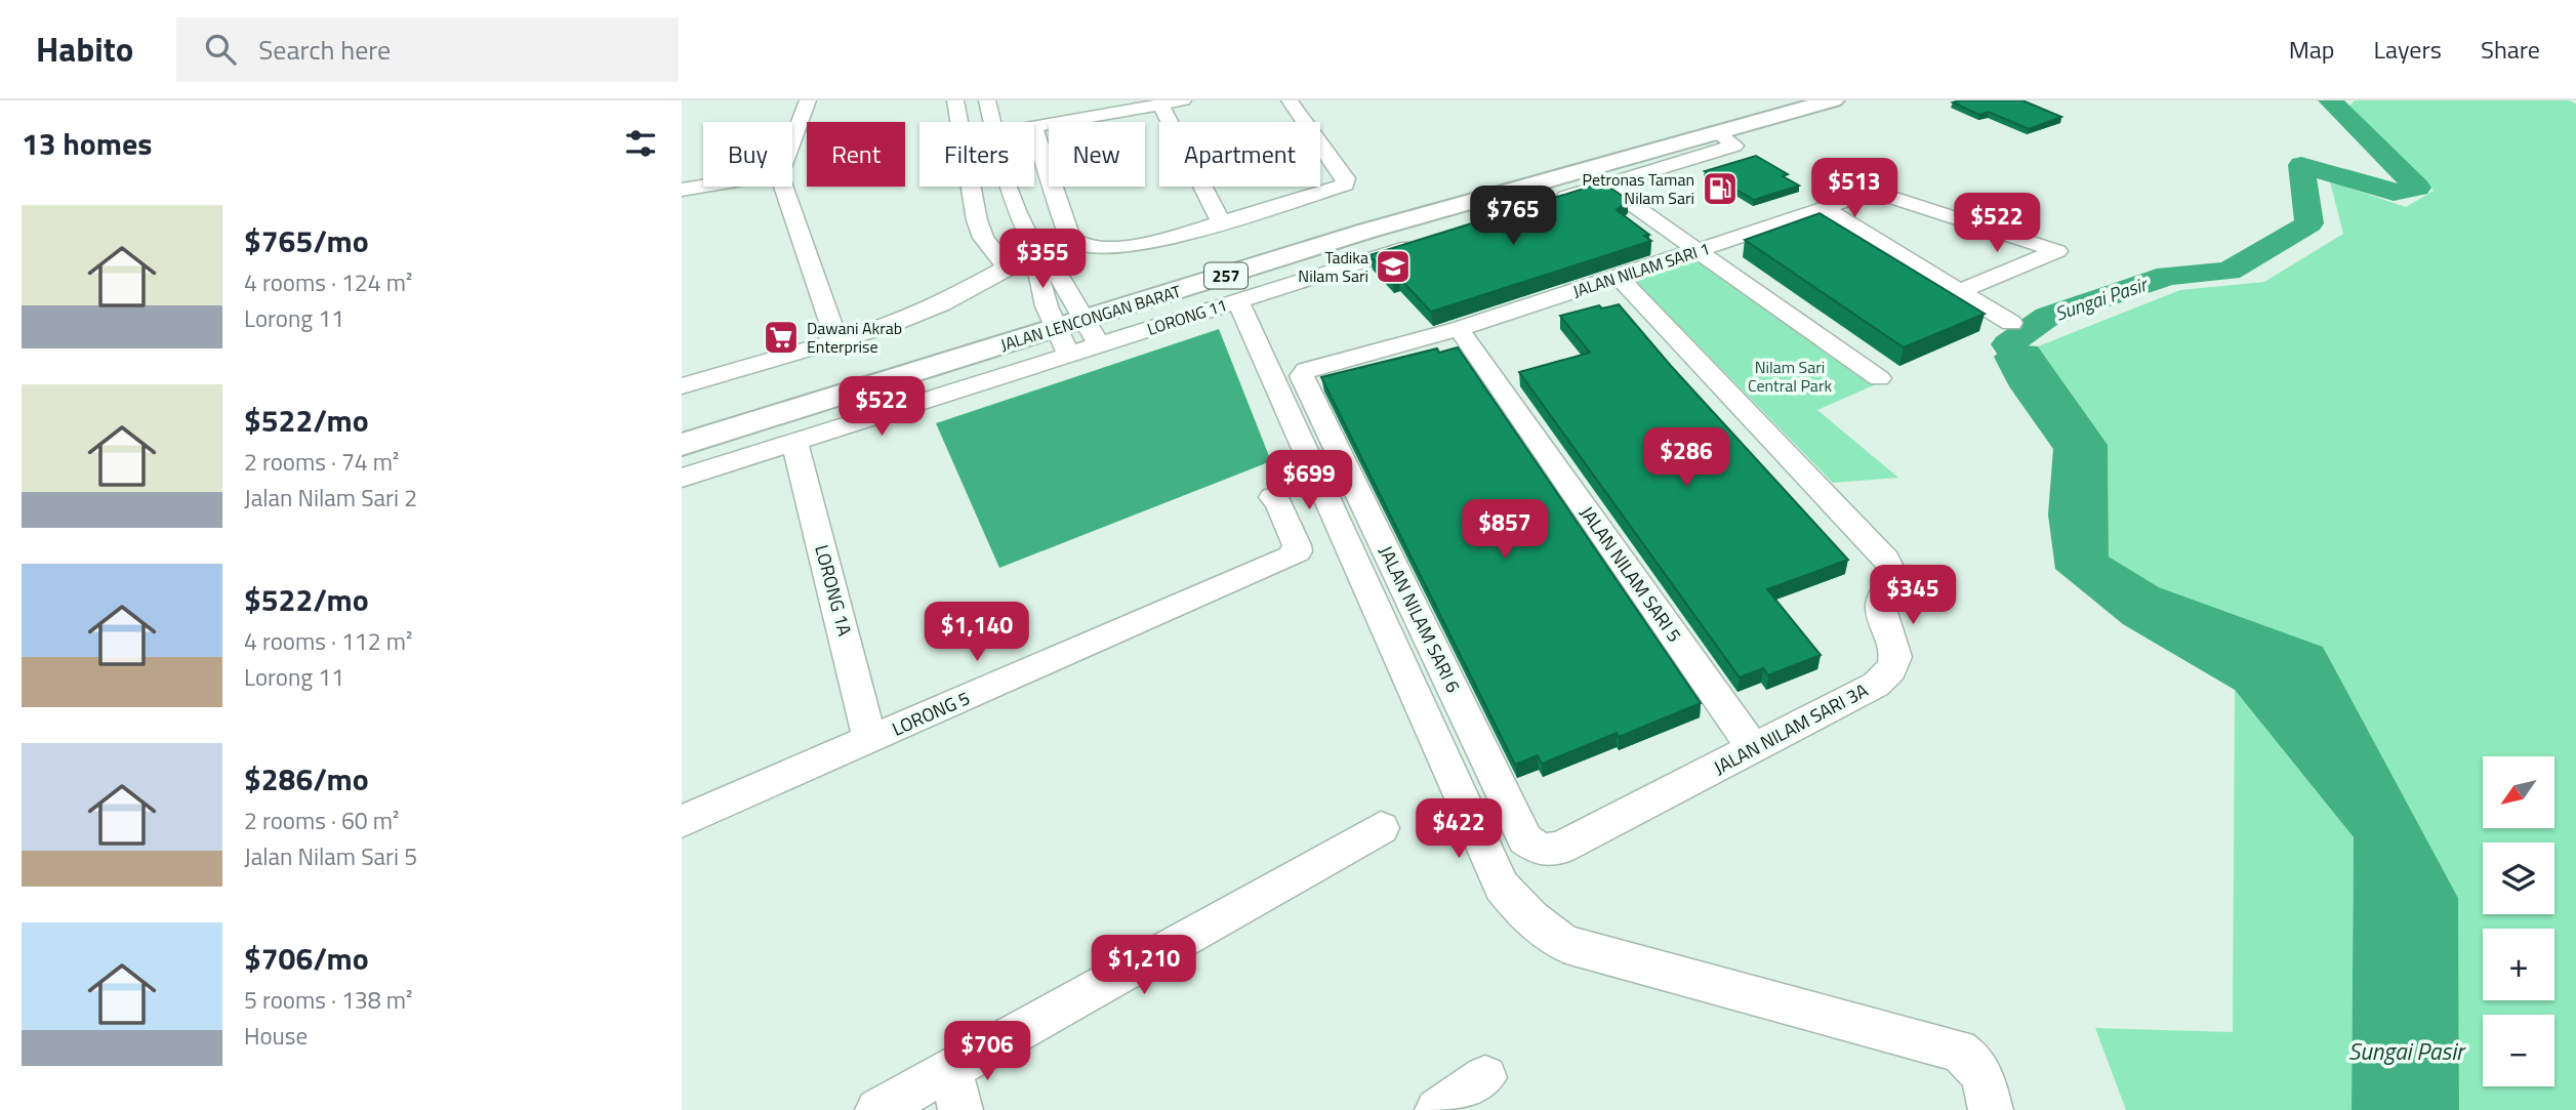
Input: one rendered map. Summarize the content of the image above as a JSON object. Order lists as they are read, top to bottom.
{
  "streets": {
    "highway": ["257", "JALAN LENCONGAN BARAT"],
    "street": [
      "JALAN NILAM SARI 1",
      "LORONG 11",
      "JALAN NILAM SARI 5",
      "LORONG 1A",
      "JALAN NILAM SARI 6",
      "LORONG 5",
      "JALAN NILAM SARI 3A"
    ]
  },
  "crossings": [
    ["JALAN NILAM SARI 1", "JALAN NILAM SARI 5"],
    ["JALAN NILAM SARI 1", "JALAN NILAM SARI 6"],
    ["JALAN NILAM SARI 1", "JALAN NILAM SARI 3A"],
    ["LORONG 11", "JALAN LENCONGAN BARAT"],
    ["LORONG 11", "LORONG 1A"],
    ["JALAN NILAM SARI 5", "JALAN NILAM SARI 6"],
    ["JALAN NILAM SARI 5", "JALAN NILAM SARI 3A"],
    ["LORONG 1A", "LORONG 5"],
    ["JALAN NILAM SARI 6", "JALAN NILAM SARI 3A"]
  ],
  "water": ["Sungai Pasir"],
  "parks": ["Nilam Sari Central Park"],
  "places": {
    "fuel station": ["Petronas Taman Nilam Sari"],
    "school or university": ["Tadika Nilam Sari"],
    "supermarket": ["Dawani Akrab Enterprise"]
  },
  "north": "bottom left",
  "page": {
    "header": "Habito",
    "search": "Search here",
    "nav": ["Map", "Layers", "Share"],
    "heading": "13 homes",
    "chip": [
      "Buy",
      "Rent",
      "Filters",
      "New",
      "Apartment"
    ],
    "price": [
      "$513",
      "$765",
      "$522",
      "$355",
      "$522",
      "$286",
      "$699",
      "$857",
      "$345",
      "$1,140",
      "$422",
      "$1,210",
      "$706"
    ],
    "list": [
      {
        "name": "$765/mo",
        "note": "4 rooms · 124 m² · Lorong 11"
      },
      {
        "name": "$522/mo",
        "note": "2 rooms · 74 m² · Jalan Nilam Sari 2"
      },
      {
        "name": "$522/mo",
        "note": "4 rooms · 112 m² · Lorong 11"
      },
      {
        "name": "$286/mo",
        "note": "2 rooms · 60 m² · Jalan Nilam Sari 5"
      },
      {
        "name": "$706/mo",
        "note": "5 rooms · 138 m² · House"
      }
    ],
    "map_buttons": ["+", "−"]
  }
}
